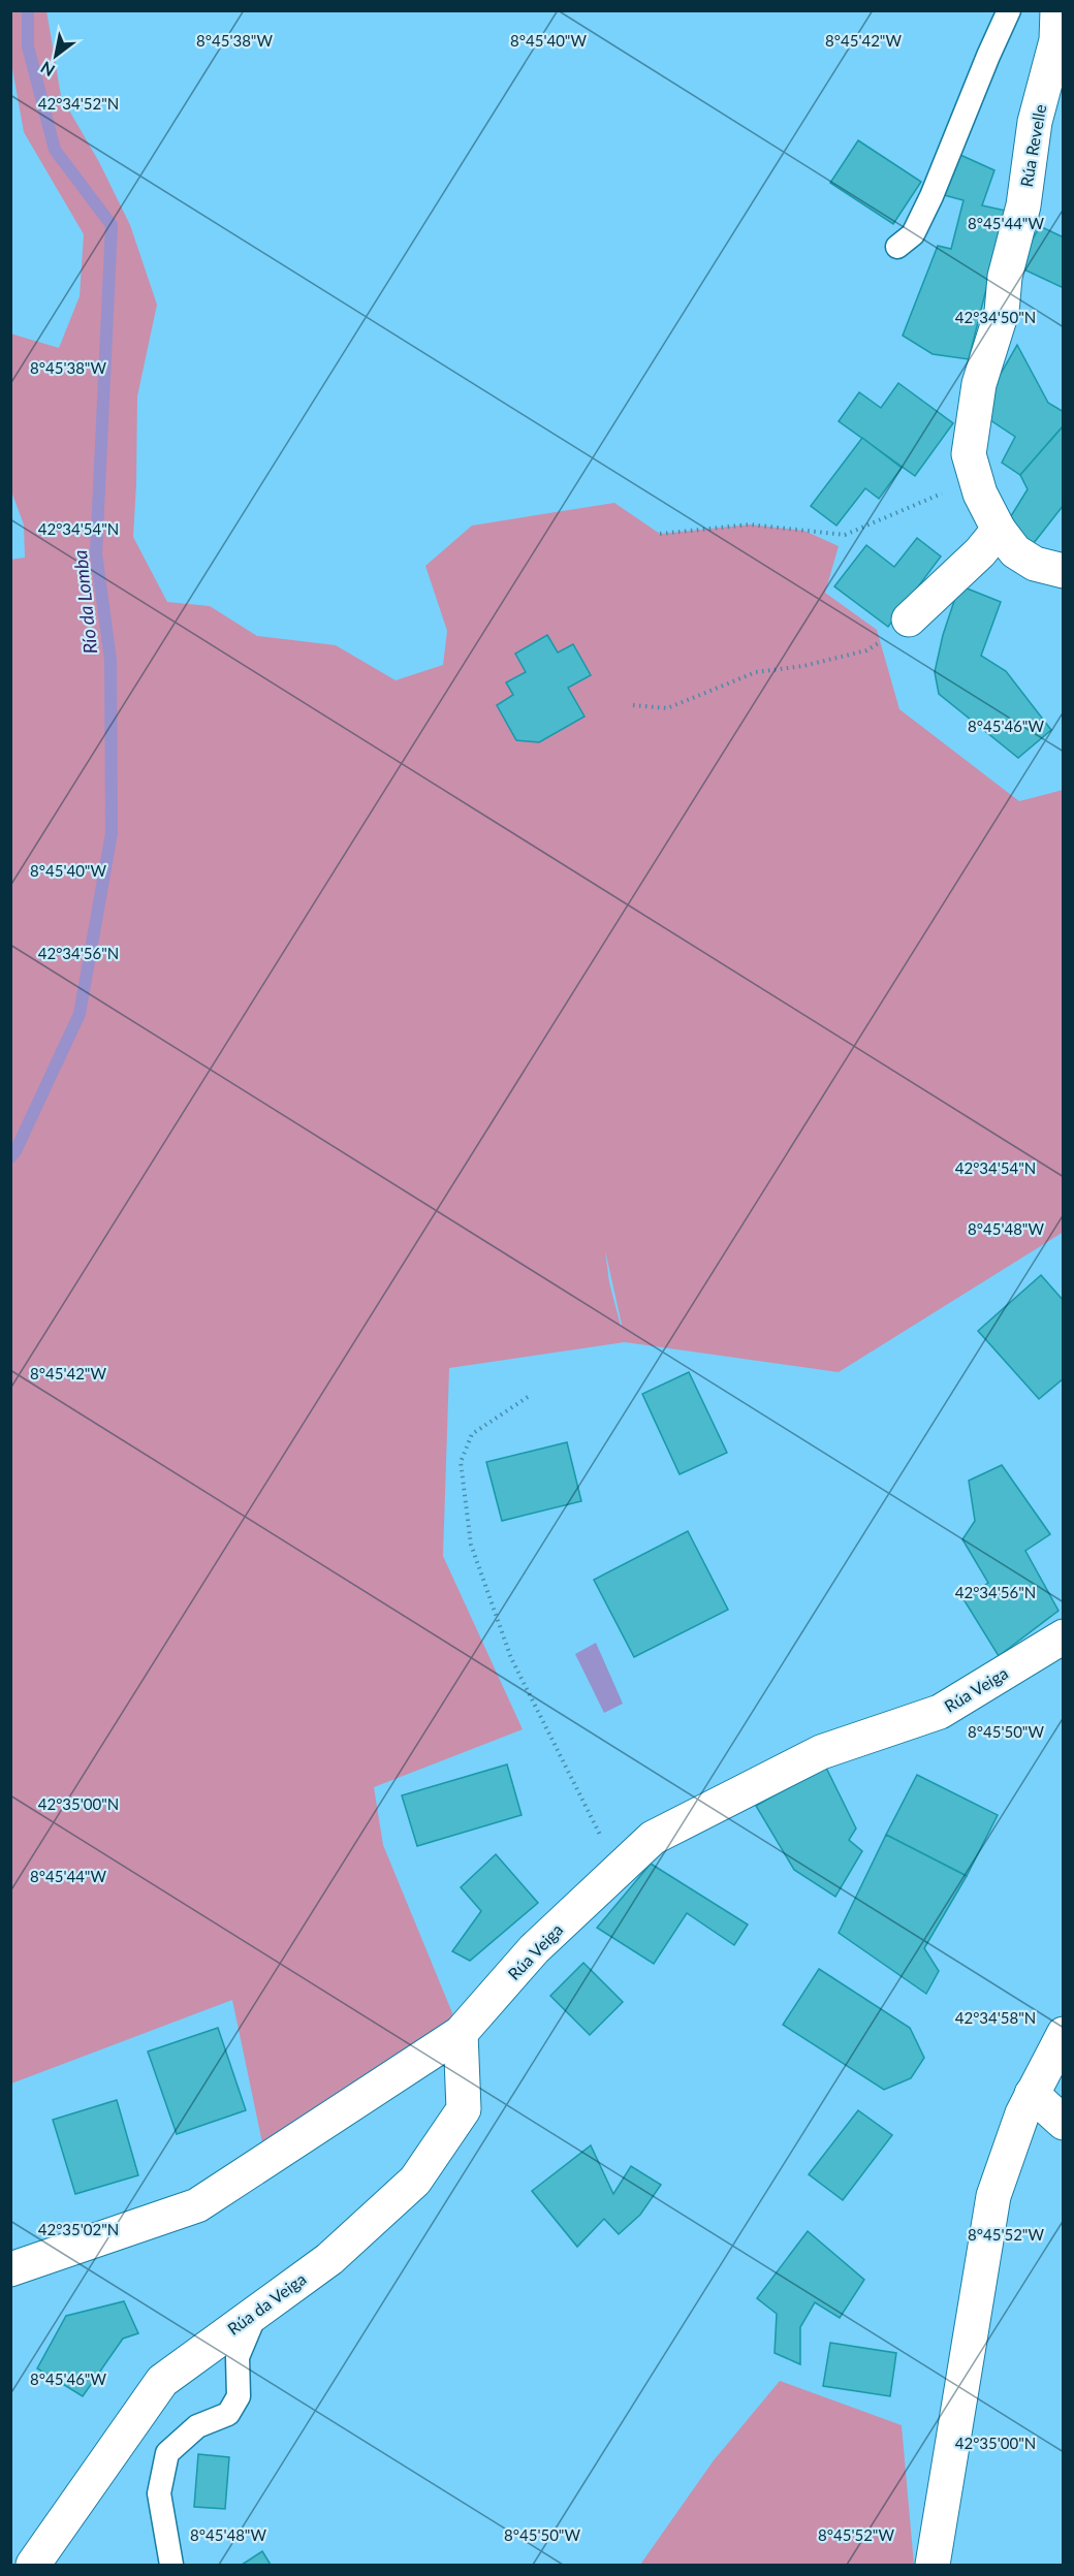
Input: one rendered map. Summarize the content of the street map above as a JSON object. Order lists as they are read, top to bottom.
{
  "streets": {
    "street": ["Rúa Revelle", "Rúa Veiga", "Rúa da Veiga"]
  },
  "crossings": [
    ["Rúa Veiga", "Rúa da Veiga"]
  ],
  "water": ["Río da Lomba"],
  "north": "bottom left",
  "coordinates": [
    "8°45'38\"W",
    "8°45'40\"W",
    "8°45'42\"W",
    "42°34'52\"N",
    "8°45'44\"W",
    "42°34'50\"N",
    "42°34'54\"N",
    "8°45'46\"W",
    "42°34'56\"N",
    "8°45'48\"W",
    "8°45'50\"W",
    "42°35'00\"N",
    "42°34'58\"N",
    "42°35'02\"N",
    "8°45'52\"W"
  ]
}
